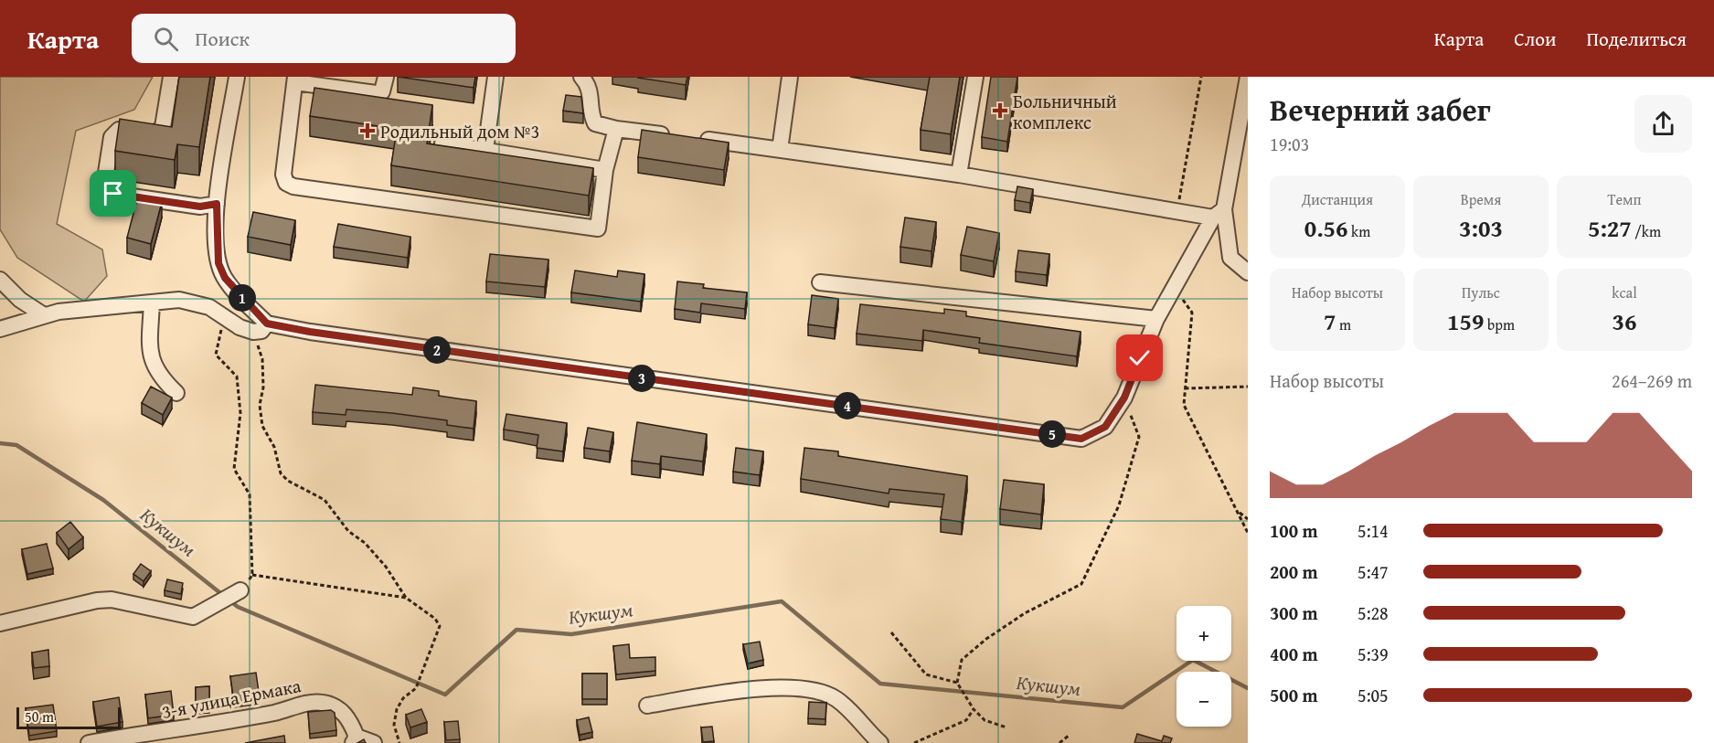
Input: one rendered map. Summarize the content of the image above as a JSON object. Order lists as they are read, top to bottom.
{
  "streets": {
    "street": ["3-я улица Ермака"]
  },
  "water": ["Кукшум"],
  "places": {
    "health": ["Больничный комплекс", "Родильный дом №3"]
  },
  "scale_bar": "50 m",
  "page": {
    "header": "Карта",
    "search": "Поиск",
    "nav": ["Карта", "Слои", "Поделиться"],
    "heading": ["Вечерний забег", "19:03"],
    "stats": [
      ["Дистанция", "0.56 km"],
      ["Время", "3:03"],
      ["Темп", "5:27 /km"],
      ["Набор высоты", "7 m"],
      ["Пульс", "159 bpm"],
      ["kcal", "36"]
    ],
    "pins": [
      "1",
      "2",
      "3",
      "4",
      "5"
    ],
    "chart": ["Набор высоты", "264–269 m"],
    "list": [
      {
        "name": "100 m",
        "note": "5:14"
      },
      {
        "name": "200 m",
        "note": "5:47"
      },
      {
        "name": "300 m",
        "note": "5:28"
      },
      {
        "name": "400 m",
        "note": "5:39"
      },
      {
        "name": "500 m",
        "note": "5:05"
      }
    ],
    "map_buttons": ["+", "−"],
    "scale": "50 m"
  }
}
